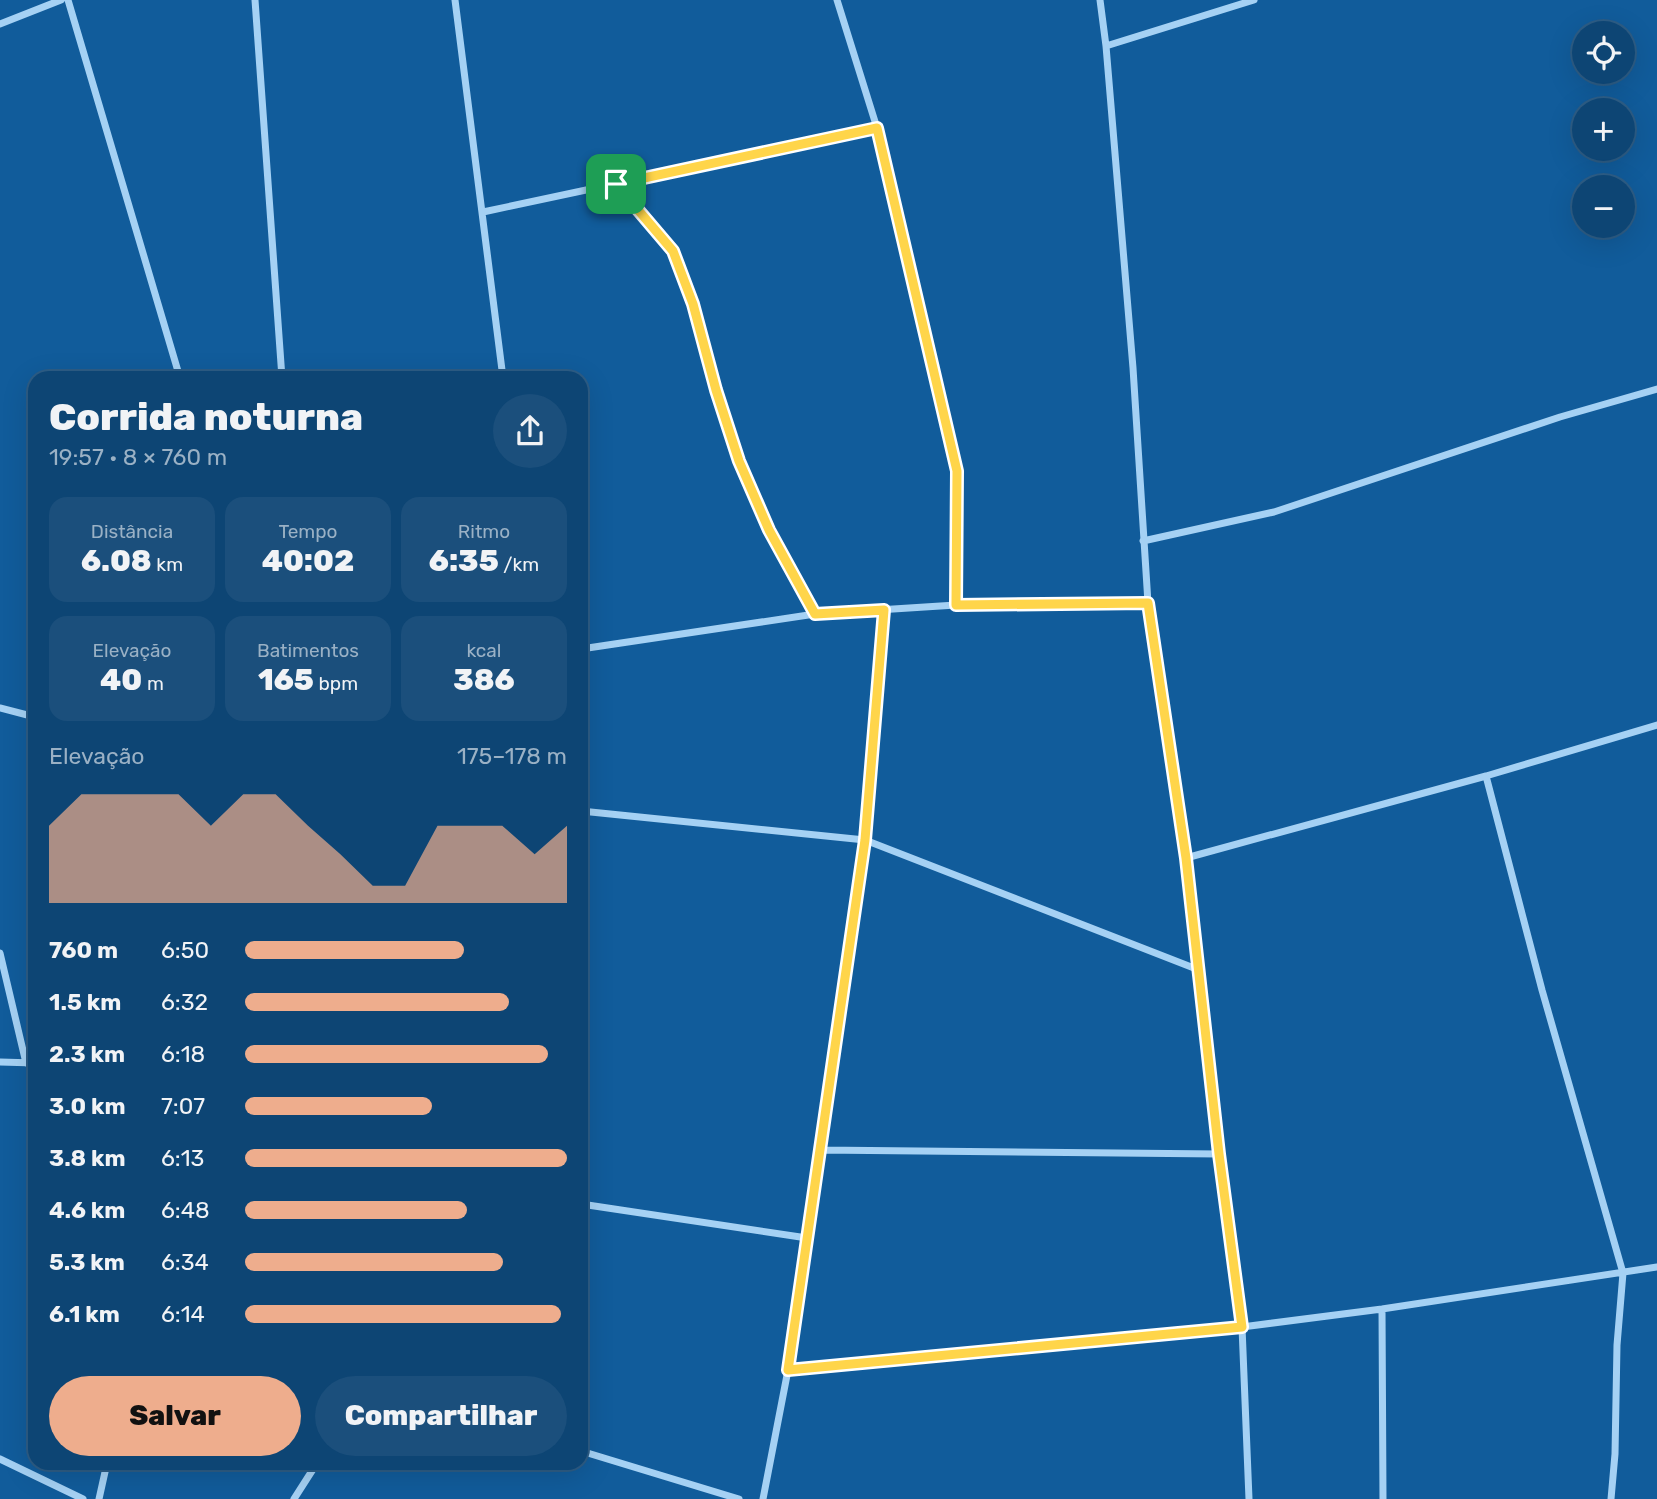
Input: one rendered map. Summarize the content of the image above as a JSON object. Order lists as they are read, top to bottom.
{
  "page": {
    "map_buttons": ["+", "−"],
    "heading": ["Corrida noturna", "19:57 · 8 × 760 m"],
    "stats": [
      ["Distância", "6.08 km"],
      ["Tempo", "40:02"],
      ["Ritmo", "6:35 /km"],
      ["Elevação", "40 m"],
      ["Batimentos", "165 bpm"],
      ["kcal", "386"]
    ],
    "chart": ["Elevação", "175–178 m"],
    "list": [
      {
        "name": "760 m",
        "note": "6:50"
      },
      {
        "name": "1.5 km",
        "note": "6:32"
      },
      {
        "name": "2.3 km",
        "note": "6:18"
      },
      {
        "name": "3.0 km",
        "note": "7:07"
      },
      {
        "name": "3.8 km",
        "note": "6:13"
      },
      {
        "name": "4.6 km",
        "note": "6:48"
      },
      {
        "name": "5.3 km",
        "note": "6:34"
      },
      {
        "name": "6.1 km",
        "note": "6:14"
      }
    ],
    "buttons": ["Salvar", "Compartilhar"]
  }
}
